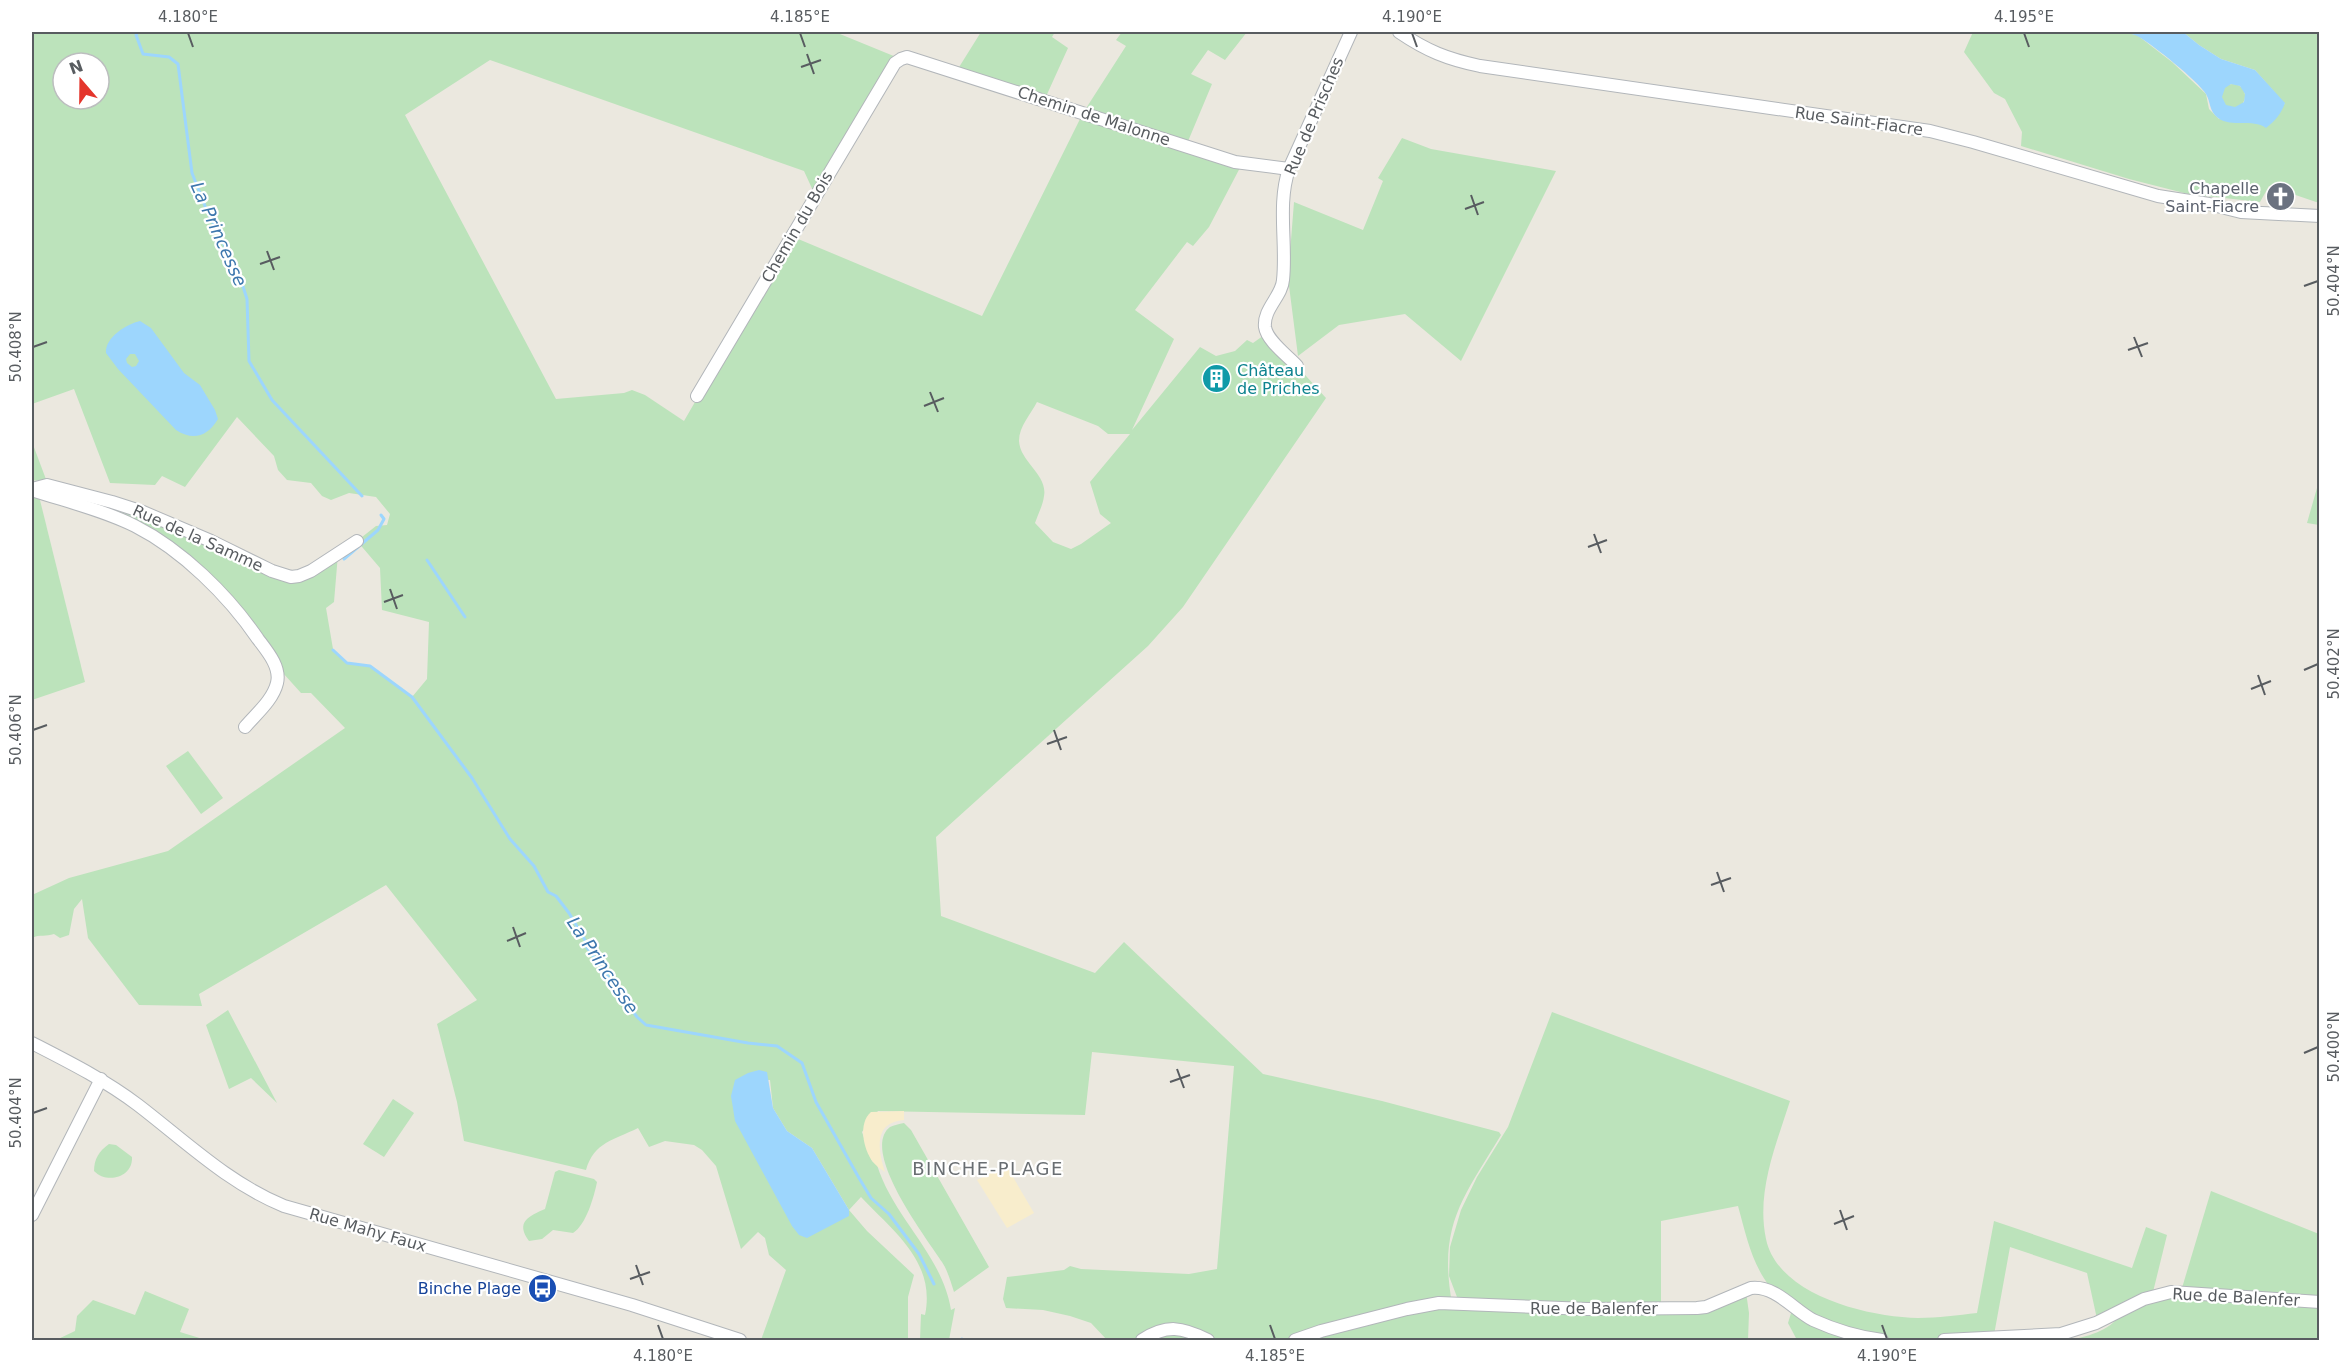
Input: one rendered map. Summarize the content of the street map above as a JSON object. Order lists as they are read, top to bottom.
{
  "streets": {
    "street": [
      "Chemin de Malonne",
      "Rue de Prisches",
      "Rue Saint-Fiacre",
      "Chemin du Bois",
      "Rue de la Samme",
      "Rue Mahy Faux",
      "Rue de Balenfer"
    ]
  },
  "crossings": [
    ["Chemin de Malonne", "Rue de Prisches"],
    ["Chemin de Malonne", "Chemin du Bois"]
  ],
  "districts": ["BINCHE-PLAGE"],
  "water": ["La Princesse"],
  "places": {
    "church": ["Chapelle Saint-Fiacre"],
    "building": ["Château de Priches"],
    "bus stop": ["Binche Plage"]
  },
  "north": "top",
  "coordinates": [
    "4.180°E",
    "4.185°E",
    "4.190°E",
    "4.195°E",
    "50.404°N",
    "50.408°N",
    "50.402°N",
    "50.406°N",
    "50.400°N"
  ]
}
